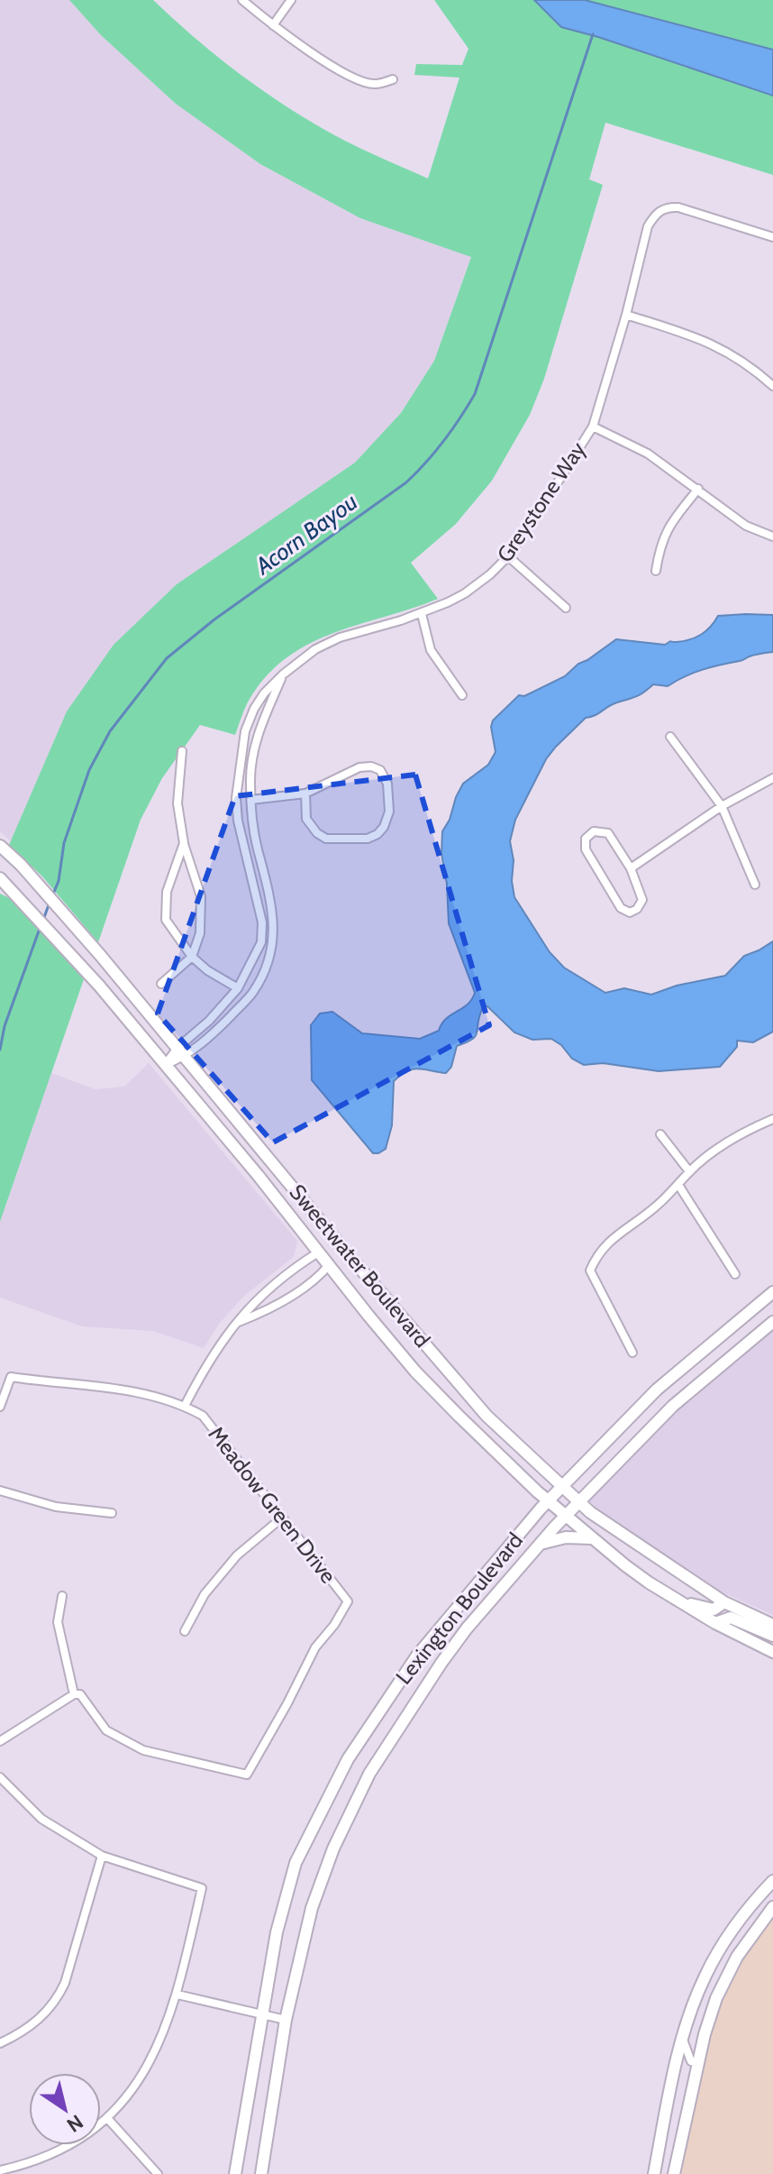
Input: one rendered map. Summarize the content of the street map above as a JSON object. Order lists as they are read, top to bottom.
{
  "streets": {
    "main road": ["Sweetwater Boulevard", "Lexington Boulevard"],
    "street": ["Greystone Way", "Meadow Green Drive"]
  },
  "crossings": [
    ["Greystone Way", "Sweetwater Boulevard"],
    ["Sweetwater Boulevard", "Lexington Boulevard"]
  ],
  "water": ["Acorn Bayou"],
  "north": "bottom right"
}
